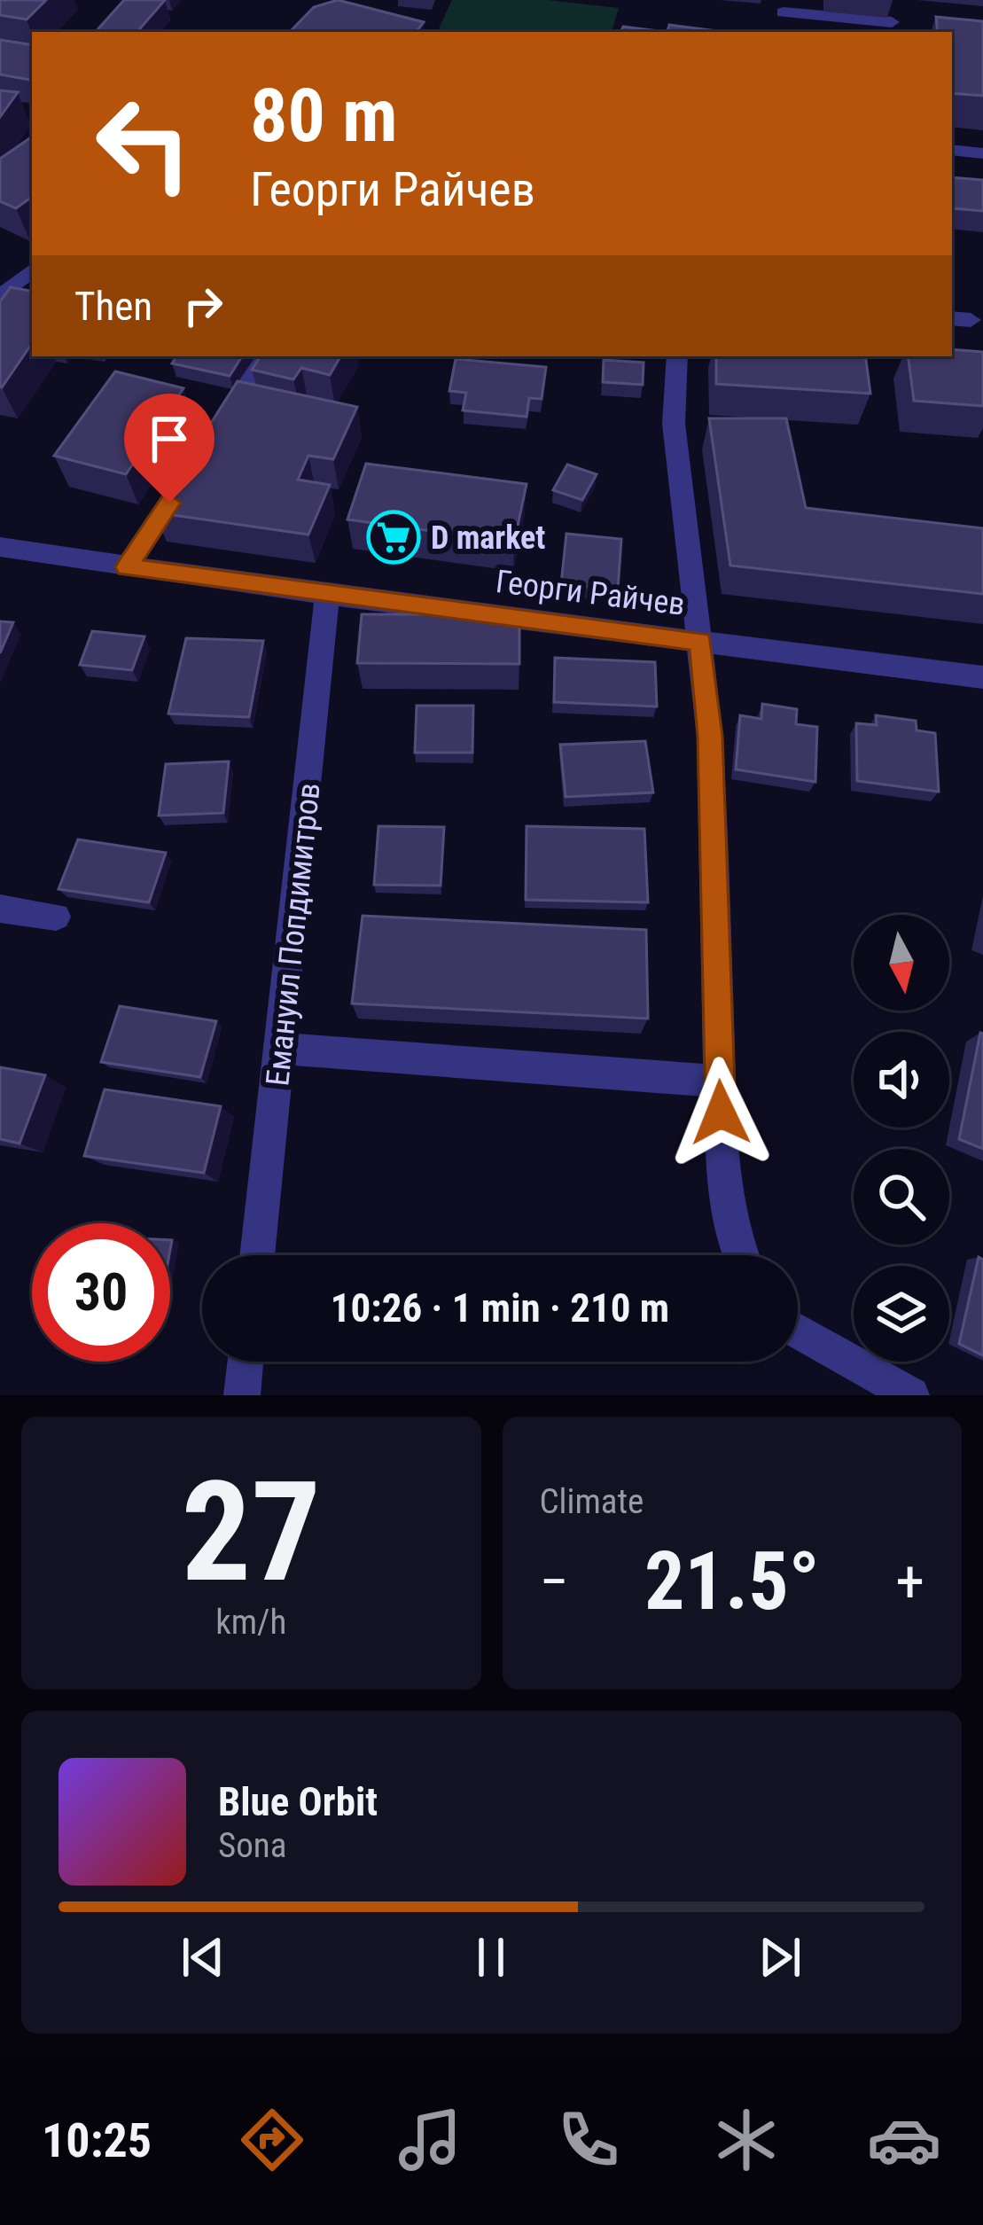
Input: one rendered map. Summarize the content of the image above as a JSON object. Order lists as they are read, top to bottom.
{
  "streets": {
    "street": ["Георги Райчев", "Емануил Попдимитров"]
  },
  "crossings": [
    ["Георги Райчев", "Емануил Попдимитров"]
  ],
  "places": {
    "supermarket": ["D market"]
  },
  "north": "bottom",
  "page": {
    "turn": ["80 m", "Георги Райчев"],
    "then": "Then",
    "limit": "30",
    "trip": "10:26 · 1 min · 210 m",
    "tile": [
      ["27", "km/h"],
      "Climate"
    ],
    "heat": ["−", "21.5°", "+"],
    "song": ["Blue Orbit", "Sona"],
    "tabs": "10:25"
  }
}
